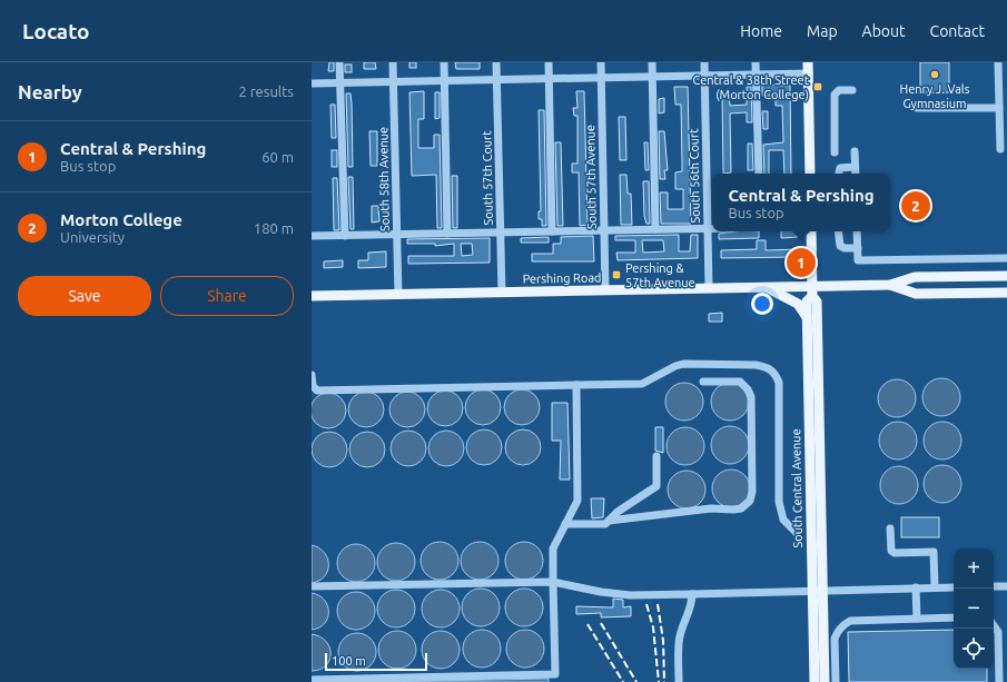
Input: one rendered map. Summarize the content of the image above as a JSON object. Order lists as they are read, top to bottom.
{
  "streets": {
    "main road": ["Pershing Road", "South Central Avenue"],
    "street": [
      "South 56th Court",
      "South 57th Avenue",
      "South 57th Court",
      "South 58th Avenue"
    ]
  },
  "crossings": [
    ["South 56th Court", "Pershing Road"],
    ["South 57th Avenue", "Pershing Road"],
    ["South 57th Court", "Pershing Road"],
    ["South 58th Avenue", "Pershing Road"],
    ["Pershing Road", "South Central Avenue"]
  ],
  "places": {
    "other": ["Henry J. Vals Gymnasium"],
    "transit": ["Central & 38th Street (Morton College)", "Pershing & 57th Avenue"]
  },
  "scale_bar": "100 m",
  "page": {
    "header": "Locato",
    "nav": [
      "Home",
      "Map",
      "About",
      "Contact"
    ],
    "heading": ["Nearby", "2 results"],
    "list": [
      {
        "mark": "1",
        "name": "Central & Pershing",
        "note": "Bus stop",
        "value": "60 m"
      },
      {
        "mark": "2",
        "name": "Morton College",
        "note": "University",
        "value": "180 m"
      }
    ],
    "popup": ["Central & Pershing", "Bus stop"],
    "pins": ["2", "1"],
    "buttons": ["Save", "Share"],
    "map_buttons": ["+", "−"],
    "scale": "100 m"
  }
}
